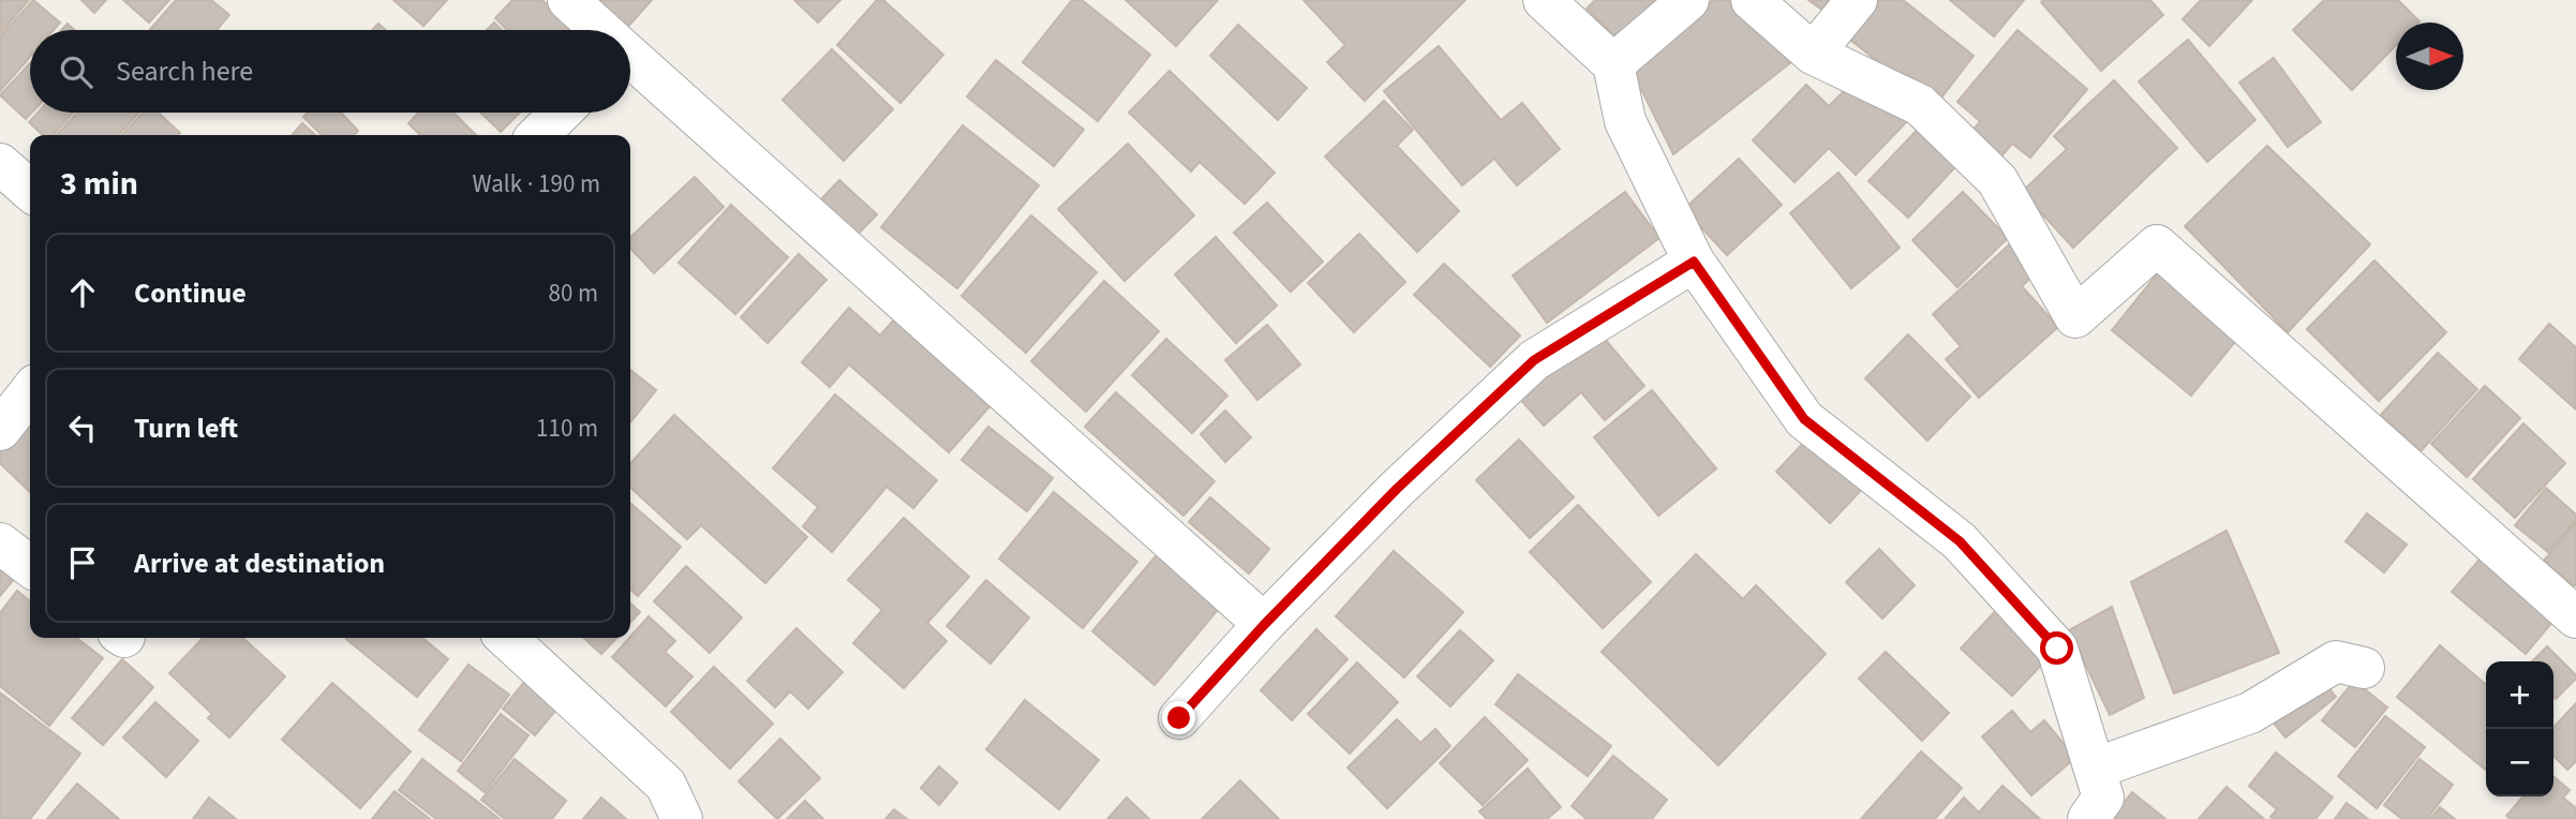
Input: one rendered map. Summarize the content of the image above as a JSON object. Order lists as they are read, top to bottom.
{
  "north": "right",
  "page": {
    "search": "Search here",
    "heading": ["3 min", "Walk · 190 m"],
    "list": [
      ["Continue", "80 m"],
      ["Turn left", "110 m"],
      "Arrive at destination"
    ],
    "map_buttons": ["+", "−"]
  }
}
